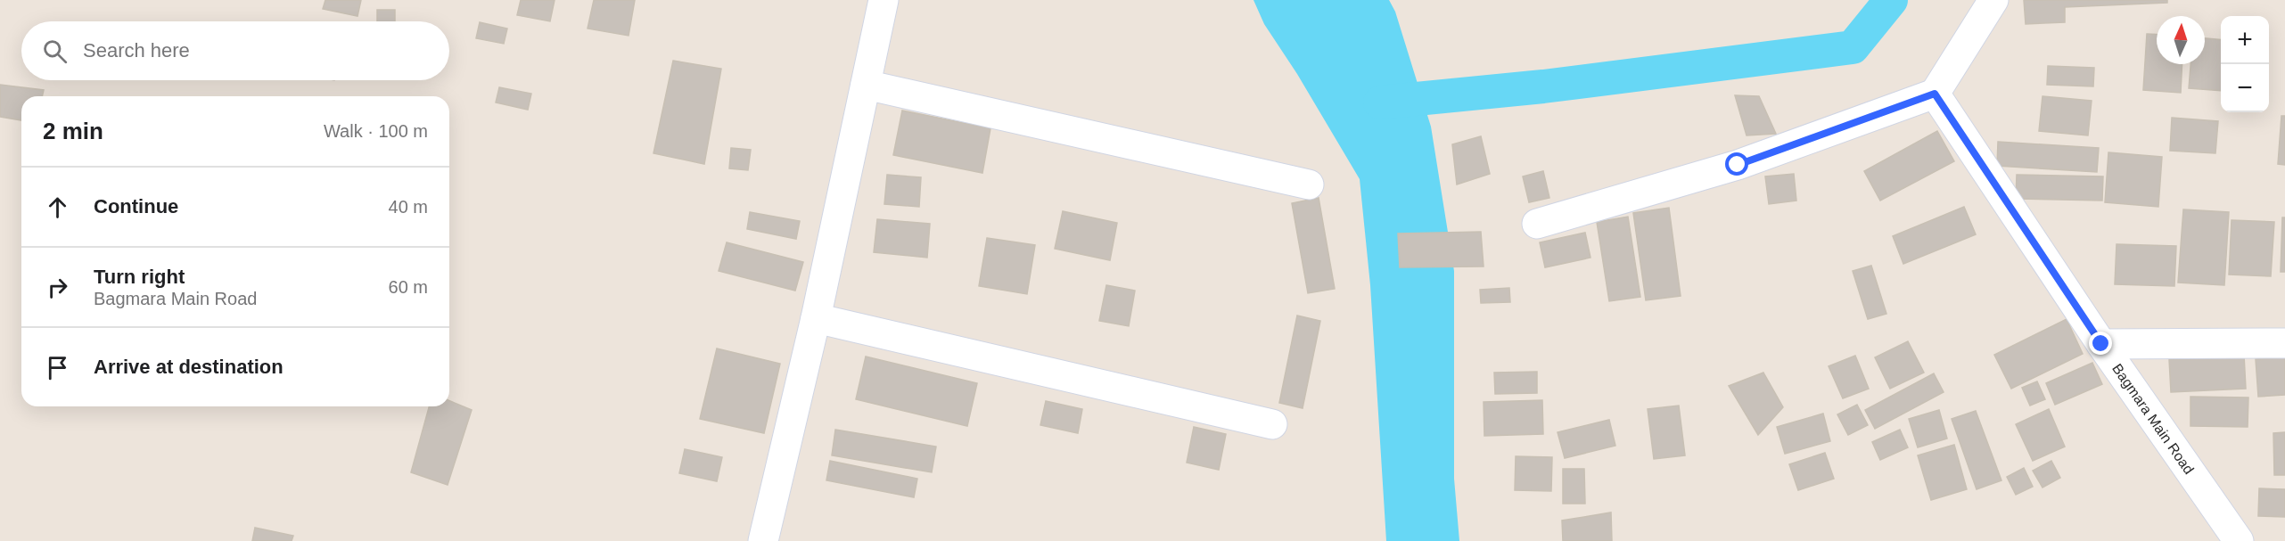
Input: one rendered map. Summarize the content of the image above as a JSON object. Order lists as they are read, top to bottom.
{
  "streets": {
    "street": ["Bagmara Main Road"]
  },
  "north": "top",
  "page": {
    "map_buttons": ["+", "−"],
    "search": "Search here",
    "heading": ["2 min", "Walk · 100 m"],
    "list": [
      ["Continue", "40 m"],
      ["Turn right", "Bagmara Main Road", "60 m"],
      "Arrive at destination"
    ]
  }
}
